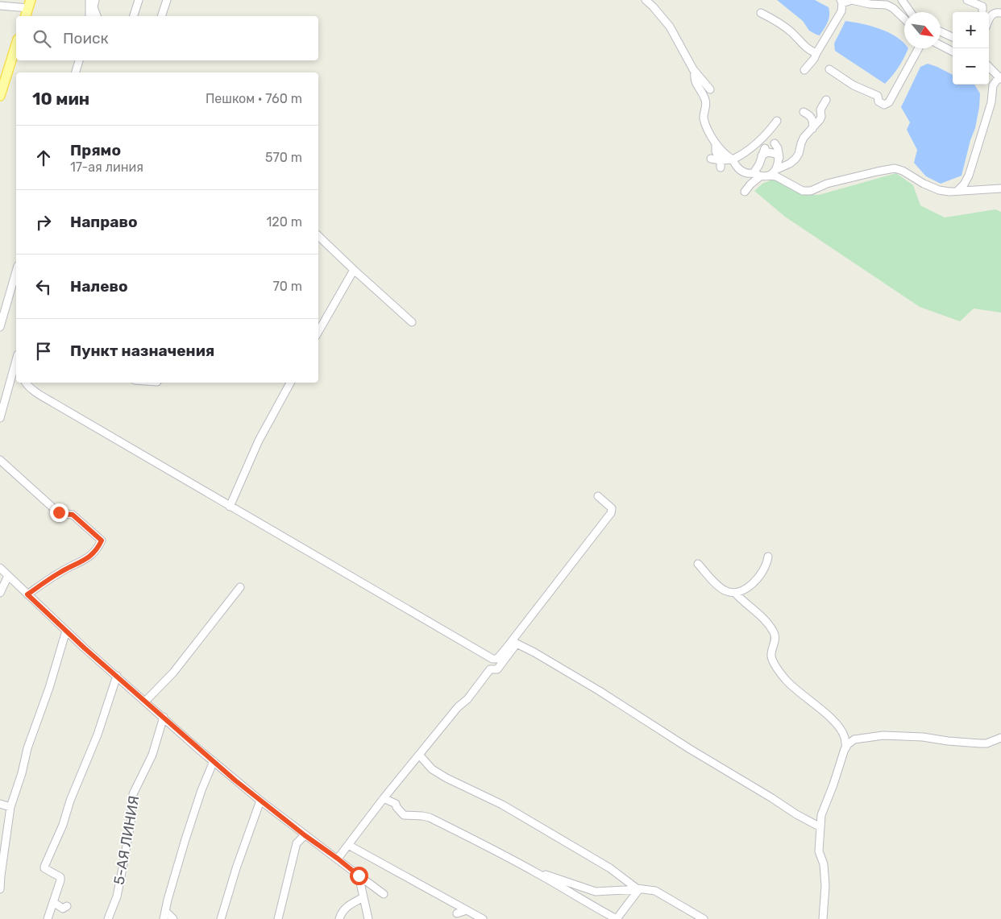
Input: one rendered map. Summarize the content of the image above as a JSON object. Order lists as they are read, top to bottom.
{
  "streets": {
    "street": ["5-АЯ ЛИНИЯ"]
  },
  "north": "bottom right",
  "page": {
    "map_buttons": ["+", "−"],
    "search": "Поиск",
    "heading": ["10 мин", "Пешком · 760 m"],
    "list": [
      ["Прямо", "17-ая линия", "570 m"],
      ["Направо", "120 m"],
      ["Налево", "70 m"],
      "Пункт назначения"
    ]
  }
}
